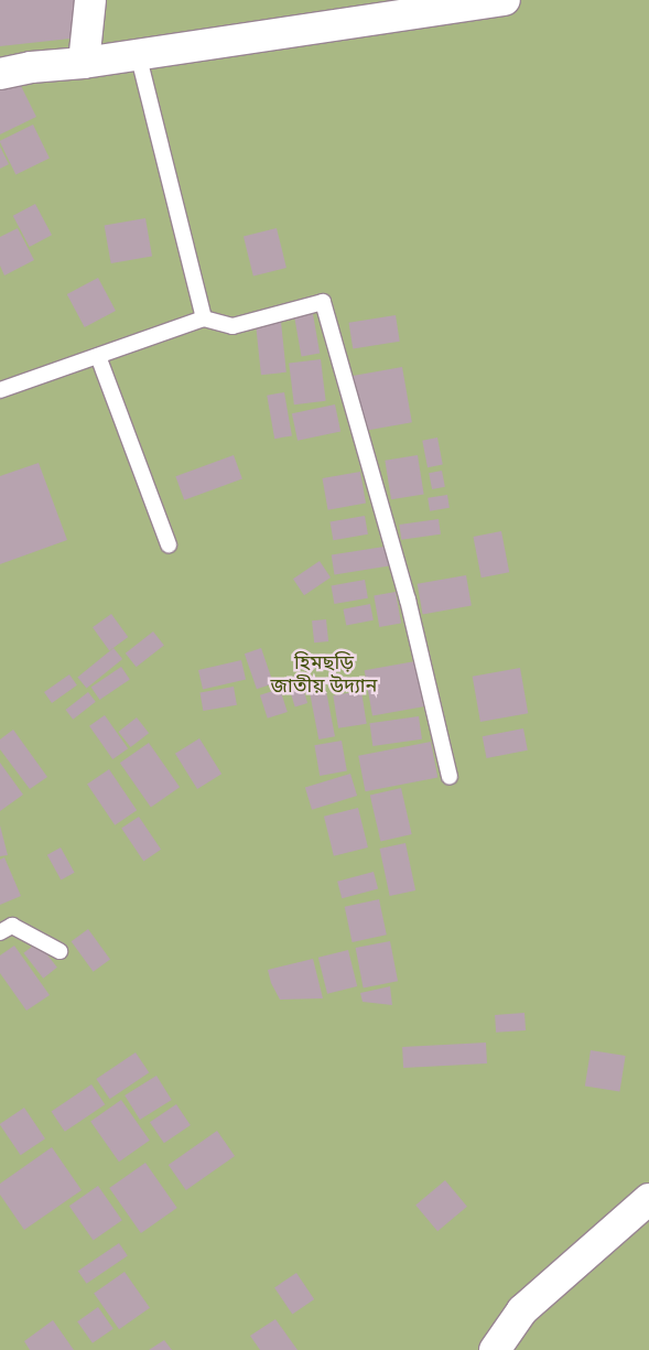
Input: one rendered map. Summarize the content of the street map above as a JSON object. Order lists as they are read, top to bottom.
{
  "parks": ["হিমছড়ি জাতীয় উদ্যান"]
}
